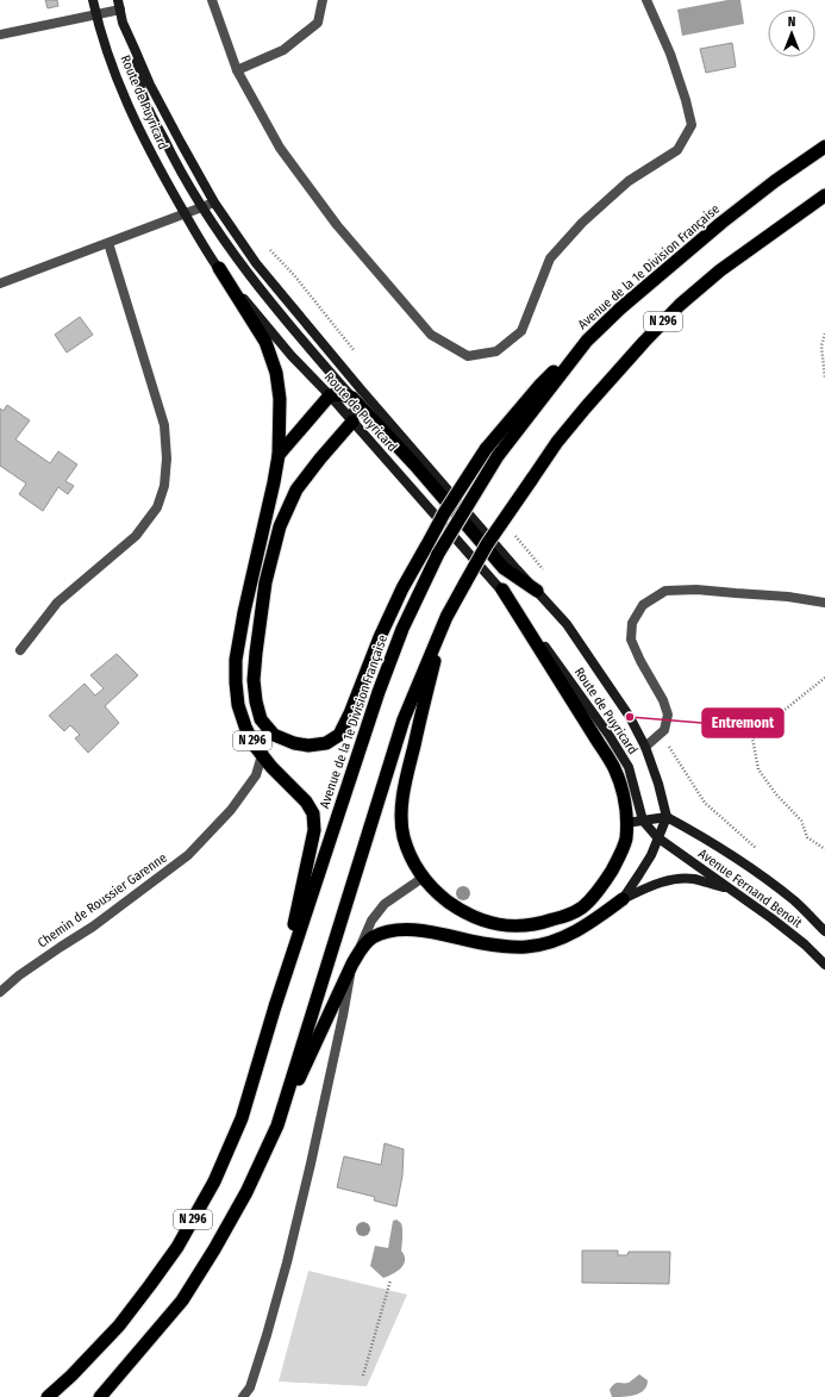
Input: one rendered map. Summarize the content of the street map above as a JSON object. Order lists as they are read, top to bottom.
{
  "streets": {
    "highway": ["Avenue de la 1e Division Française", "N 296"],
    "main road": ["Route de Puyricard", "Avenue Fernand Benoit"],
    "street": ["Chemin de Roussier Garenne"]
  },
  "crossings": [
    ["Route de Puyricard", "Avenue Fernand Benoit"],
    ["Avenue de la 1e Division Française", "N 296"],
    ["N 296", "Chemin de Roussier Garenne"]
  ],
  "places": ["Entremont"],
  "north": "top"
}
